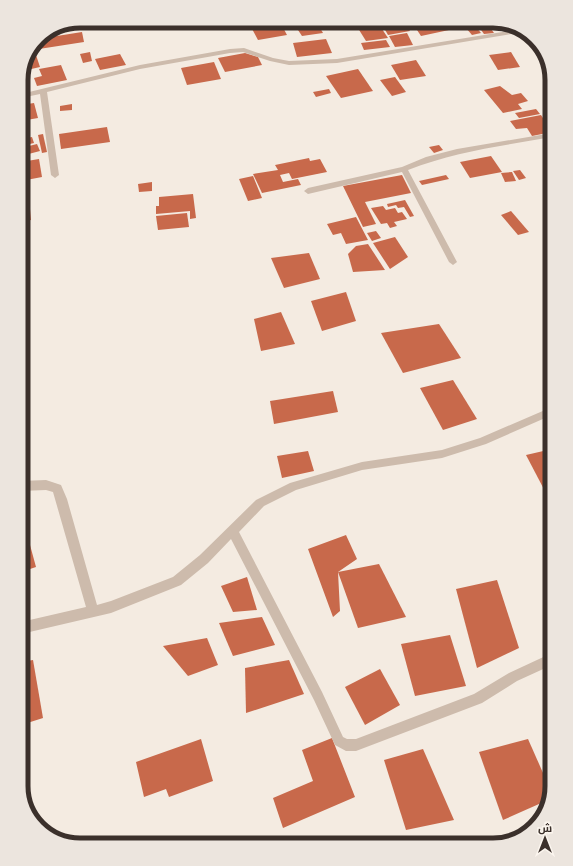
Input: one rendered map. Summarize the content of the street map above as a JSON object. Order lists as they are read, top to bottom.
{
  "north": "top"
}
